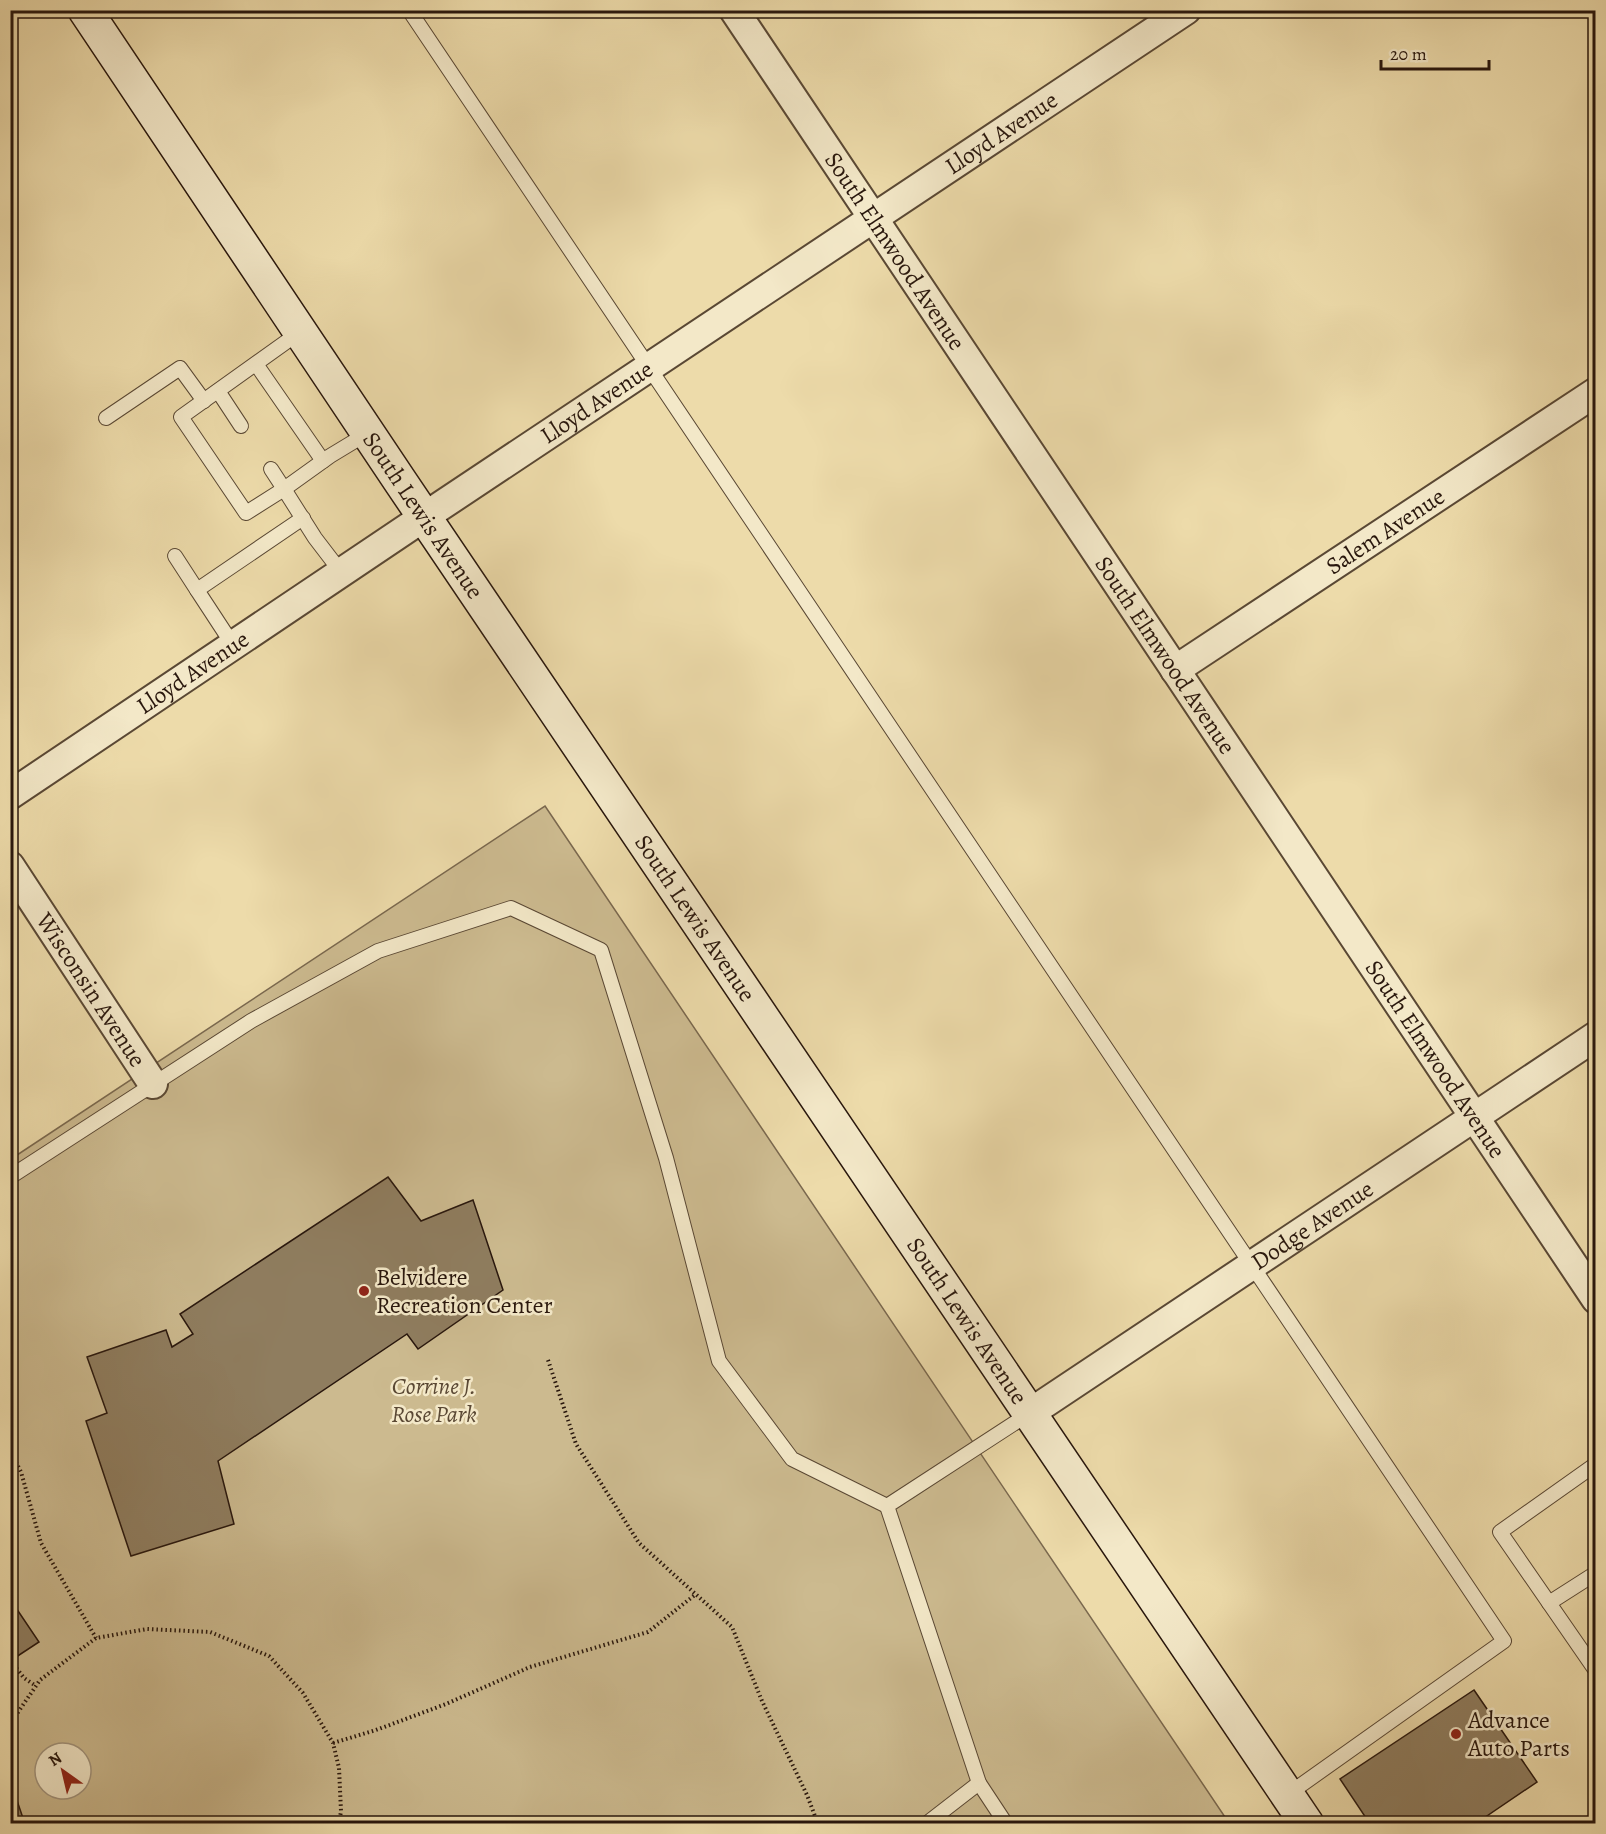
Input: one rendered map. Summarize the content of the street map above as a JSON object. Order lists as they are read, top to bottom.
{
  "streets": {
    "main road": ["South Lewis Avenue"],
    "street": [
      "Lloyd Avenue",
      "South Elmwood Avenue",
      "Salem Avenue",
      "Wisconsin Avenue",
      "Dodge Avenue"
    ]
  },
  "crossings": [
    ["Lloyd Avenue", "South Elmwood Avenue"],
    ["Lloyd Avenue", "South Lewis Avenue"],
    ["South Elmwood Avenue", "Salem Avenue"],
    ["South Elmwood Avenue", "Dodge Avenue"],
    ["South Lewis Avenue", "Dodge Avenue"]
  ],
  "parks": ["Corrine J. Rose Park"],
  "places": ["Belvidere Recreation Center", "Advance Auto Parts"],
  "scale_bar": "20 m",
  "north": "top left"
}
